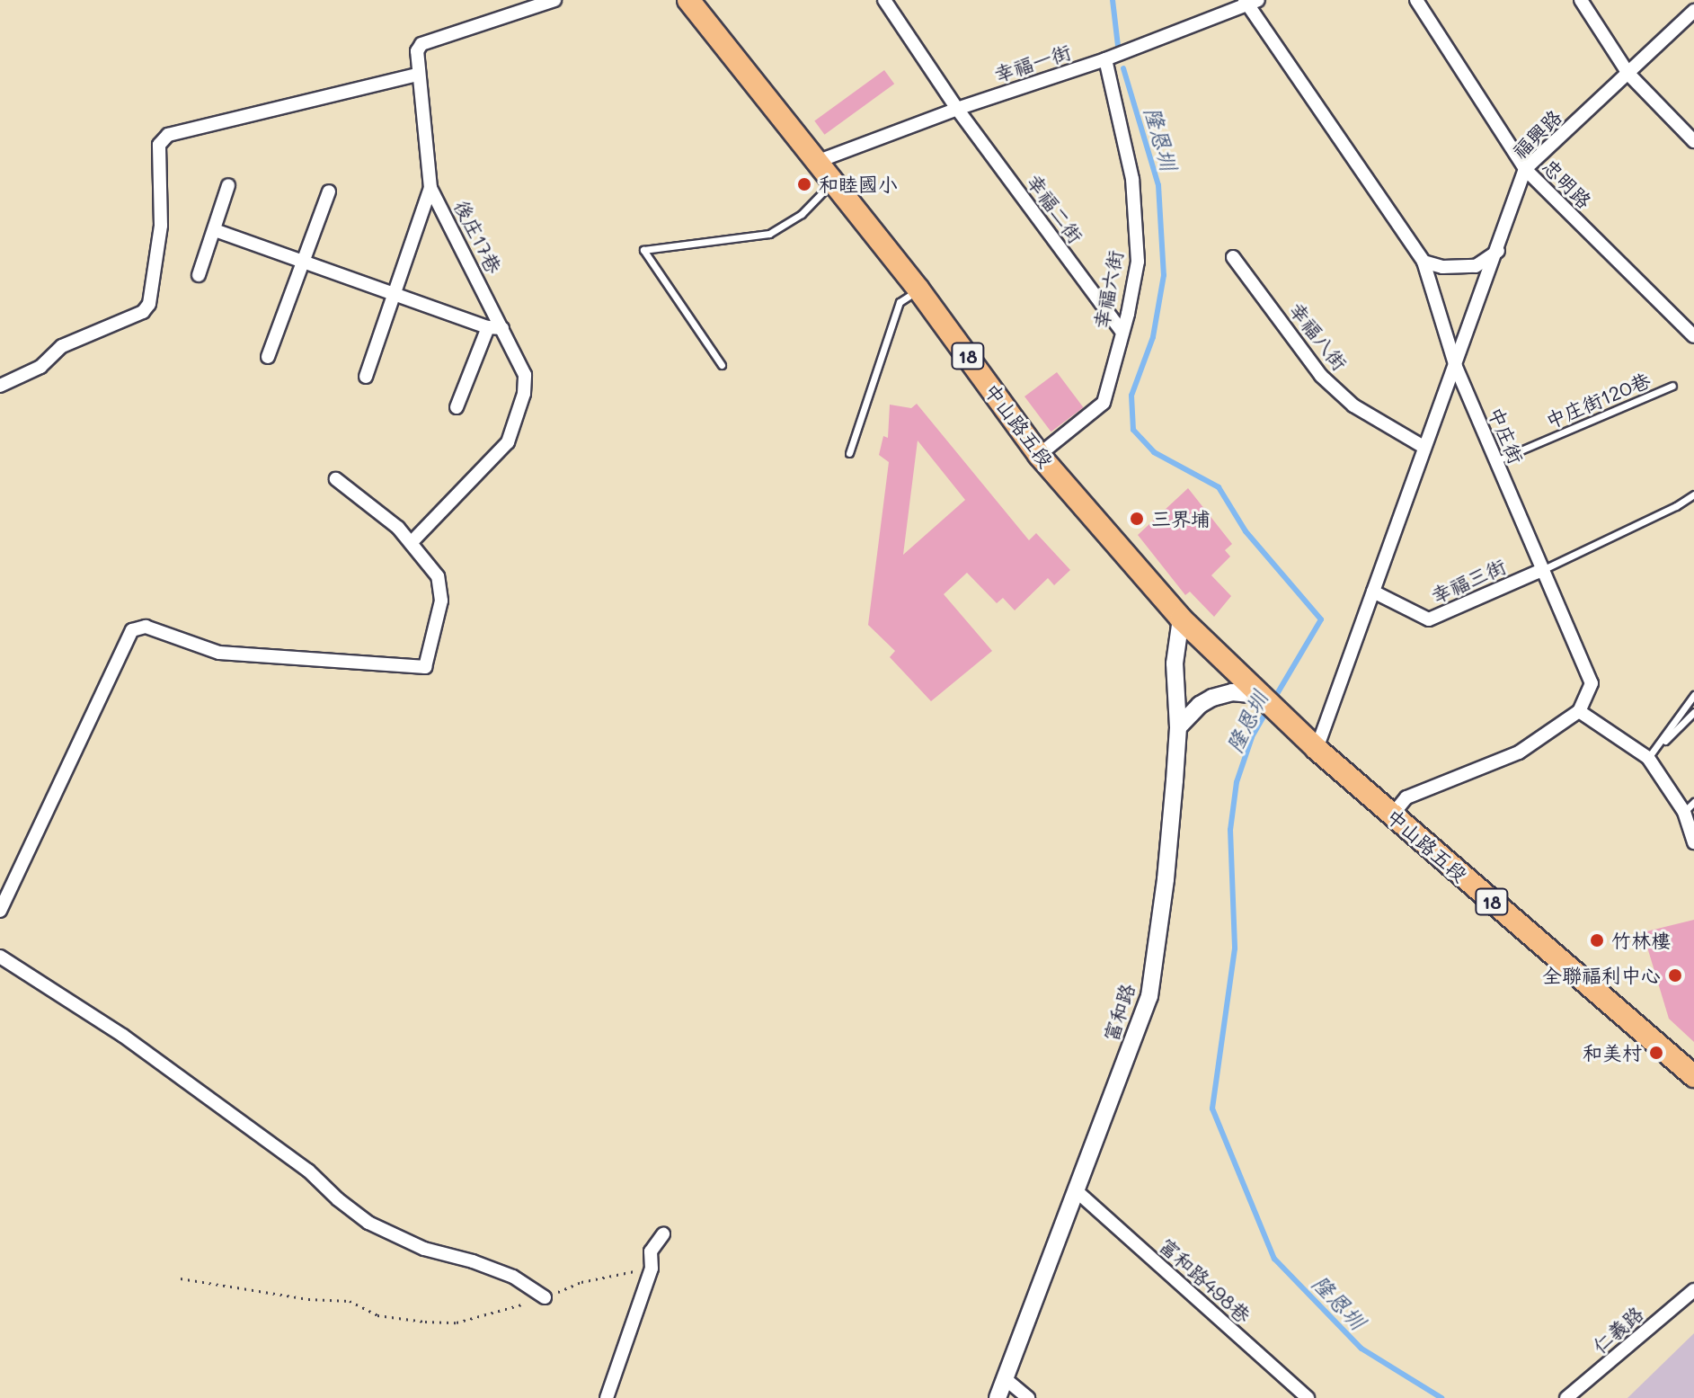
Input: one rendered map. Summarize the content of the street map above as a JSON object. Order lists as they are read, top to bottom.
{
  "streets": {
    "main road": ["18", "中山路五段"],
    "street": [
      "幸福一街",
      "福興路",
      "忠明路",
      "幸福二街",
      "後庄17巷",
      "幸福六街",
      "幸福八街",
      "中庄街",
      "幸福三街",
      "富和路",
      "富和路498巷",
      "仁義路"
    ],
    "lane": ["中庄街120巷"]
  },
  "crossings": [
    ["幸福一街", "幸福二街"],
    ["幸福一街", "幸福六街"],
    ["幸福一街", "中山路五段"],
    ["幸福一街", "中庄街"],
    ["福興路", "忠明路"],
    ["福興路", "幸福八街"],
    ["福興路", "中山路五段"],
    ["福興路", "中庄街"],
    ["福興路", "幸福三街"],
    ["幸福二街", "幸福六街"],
    ["幸福六街", "中山路五段"],
    ["中庄街120巷", "中庄街"],
    ["中山路五段", "富和路"],
    ["中庄街", "幸福三街"],
    ["富和路", "富和路498巷"]
  ],
  "water": ["隆恩圳"],
  "places": [
    "和睦國小",
    "三界埔",
    "竹林樓",
    "全聯福利中心",
    "和美村"
  ]
}
